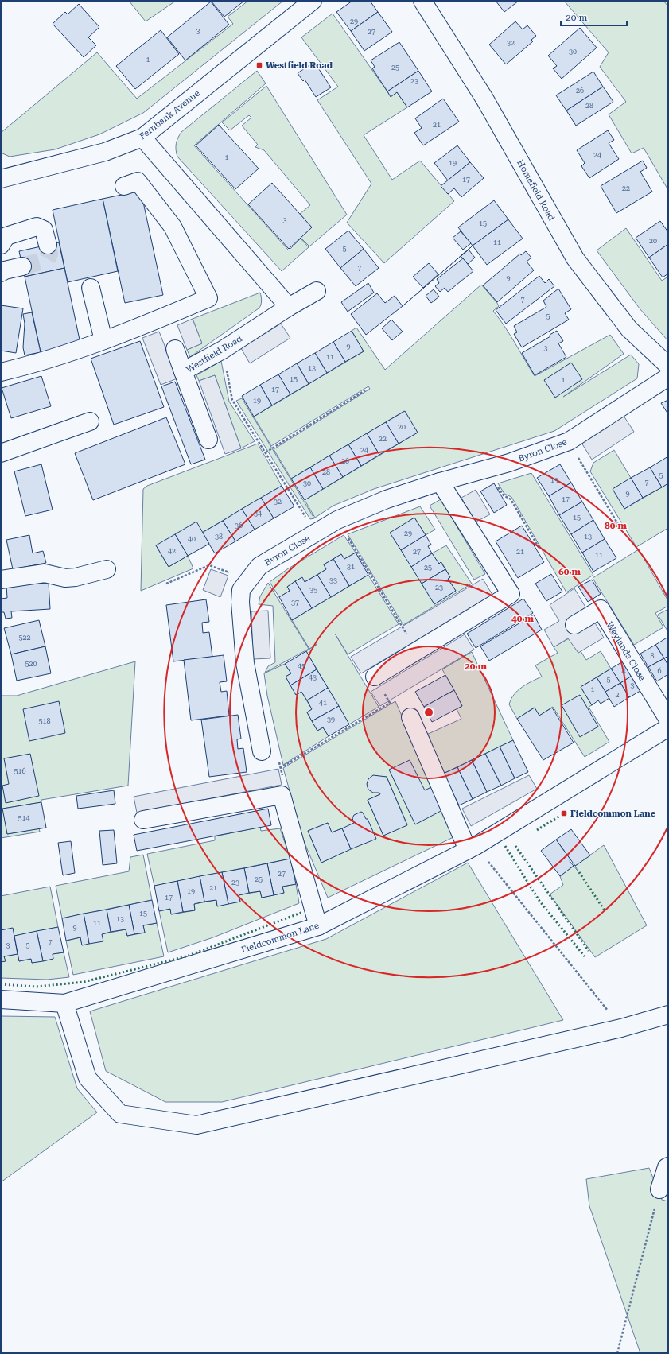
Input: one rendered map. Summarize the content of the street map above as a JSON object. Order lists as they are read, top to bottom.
{
  "streets": {
    "street": [
      "Fernbank Avenue",
      "Homefield Road",
      "Westfield Road",
      "Byron Close",
      "Weylands Close",
      "Fieldcommon Lane"
    ]
  },
  "places": {
    "transit": ["Westfield Road", "Fieldcommon Lane"]
  },
  "house_numbers": [
    "29",
    "3",
    "27",
    "32",
    "30",
    "1",
    "25",
    "23",
    "26",
    "28",
    "21",
    "24",
    "1",
    "19",
    "17",
    "22",
    "3",
    "15",
    "20",
    "11",
    "5",
    "7",
    "9",
    "7",
    "5",
    "9",
    "3",
    "11",
    "13",
    "15",
    "1",
    "17",
    "19",
    "20",
    "22",
    "24",
    "26",
    "28",
    "5",
    "19",
    "7",
    "30",
    "9",
    "17",
    "32",
    "34",
    "15",
    "36",
    "29",
    "38",
    "13",
    "40",
    "42",
    "27",
    "21",
    "11",
    "31",
    "25",
    "33",
    "23",
    "35",
    "37",
    "522",
    "8",
    "520",
    "45",
    "4",
    "6",
    "43",
    "5",
    "3",
    "1",
    "2",
    "41",
    "39",
    "518",
    "516",
    "514",
    "27",
    "25",
    "23",
    "21",
    "19",
    "17",
    "15",
    "13",
    "11",
    "9",
    "7",
    "3",
    "5"
  ],
  "scale_bar": "20 m",
  "rings": [
    "80 m",
    "60 m",
    "40 m",
    "20 m"
  ]
}
